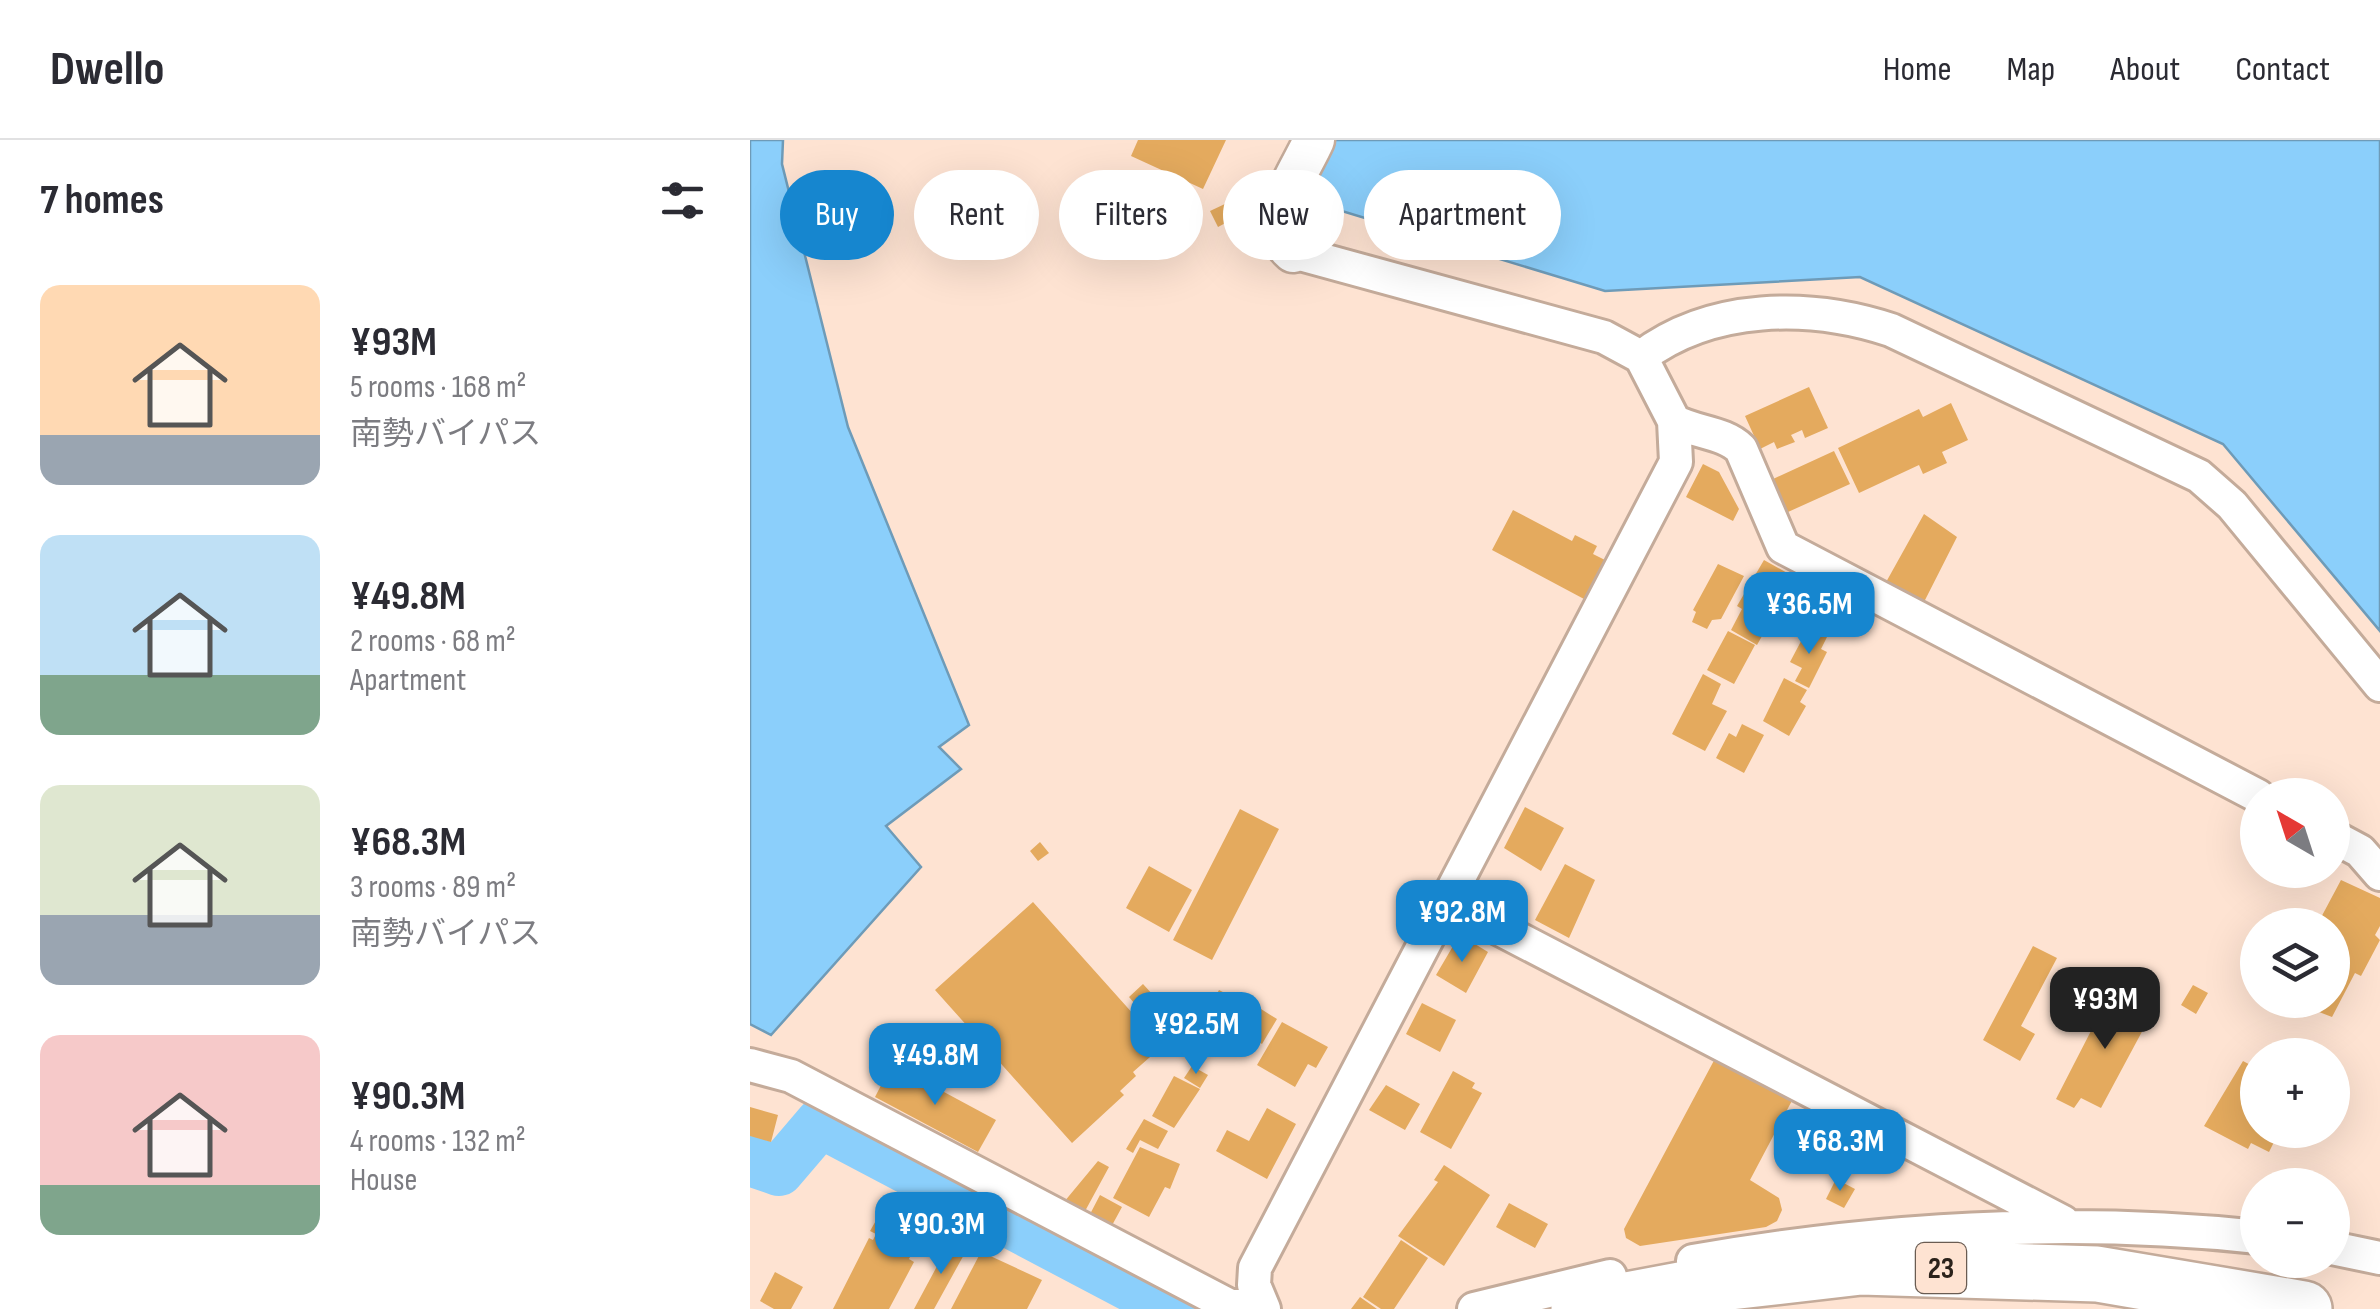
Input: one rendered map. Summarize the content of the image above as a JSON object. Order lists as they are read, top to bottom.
{
  "streets": {
    "highway": ["23"]
  },
  "north": "top left",
  "page": {
    "header": "Dwello",
    "nav": [
      "Home",
      "Map",
      "About",
      "Contact"
    ],
    "heading": "7 homes",
    "chip": [
      "Buy",
      "Rent",
      "Filters",
      "New",
      "Apartment"
    ],
    "list": [
      {
        "name": "¥93M",
        "note": "5 rooms · 168 m² · 南勢バイパス"
      },
      {
        "name": "¥49.8M",
        "note": "2 rooms · 68 m² · Apartment"
      },
      {
        "name": "¥68.3M",
        "note": "3 rooms · 89 m² · 南勢バイパス"
      },
      {
        "name": "¥90.3M",
        "note": "4 rooms · 132 m² · House"
      }
    ],
    "price": [
      "¥36.5M",
      "¥92.8M",
      "¥93M",
      "¥92.5M",
      "¥49.8M",
      "¥68.3M",
      "¥90.3M"
    ],
    "map_buttons": ["+", "−"]
  }
}
